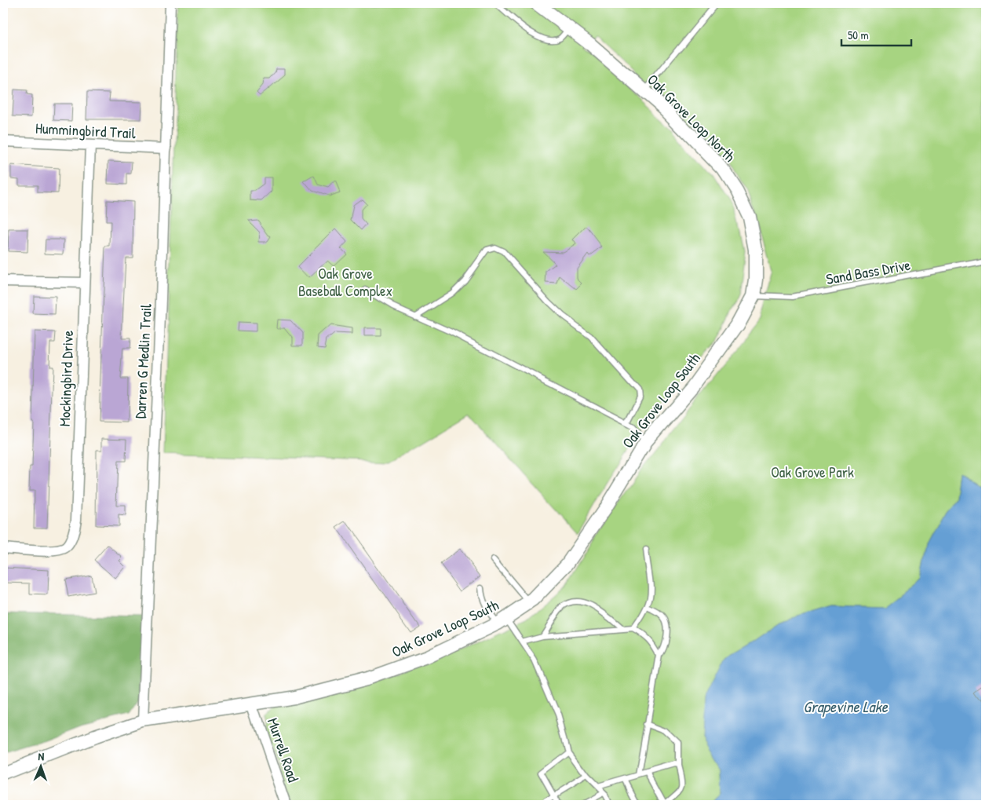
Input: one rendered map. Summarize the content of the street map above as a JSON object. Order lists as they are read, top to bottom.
{
  "streets": {
    "street": [
      "Oak Grove Loop North",
      "Hummingbird Trail",
      "Darren G Medlin Trail",
      "Mockingbird Drive",
      "Oak Grove Loop South",
      "Murrell Road"
    ],
    "lane": ["Sand Bass Drive"]
  },
  "crossings": [
    ["Oak Grove Loop North", "Sand Bass Drive"],
    ["Oak Grove Loop North", "Oak Grove Loop South"],
    ["Hummingbird Trail", "Darren G Medlin Trail"],
    ["Hummingbird Trail", "Mockingbird Drive"],
    ["Sand Bass Drive", "Oak Grove Loop South"],
    ["Darren G Medlin Trail", "Oak Grove Loop South"],
    ["Oak Grove Loop South", "Murrell Road"]
  ],
  "water": ["Grapevine Lake"],
  "parks": ["Oak Grove Baseball Complex", "Oak Grove Park"],
  "scale_bar": "50 m",
  "north": "top"
}
